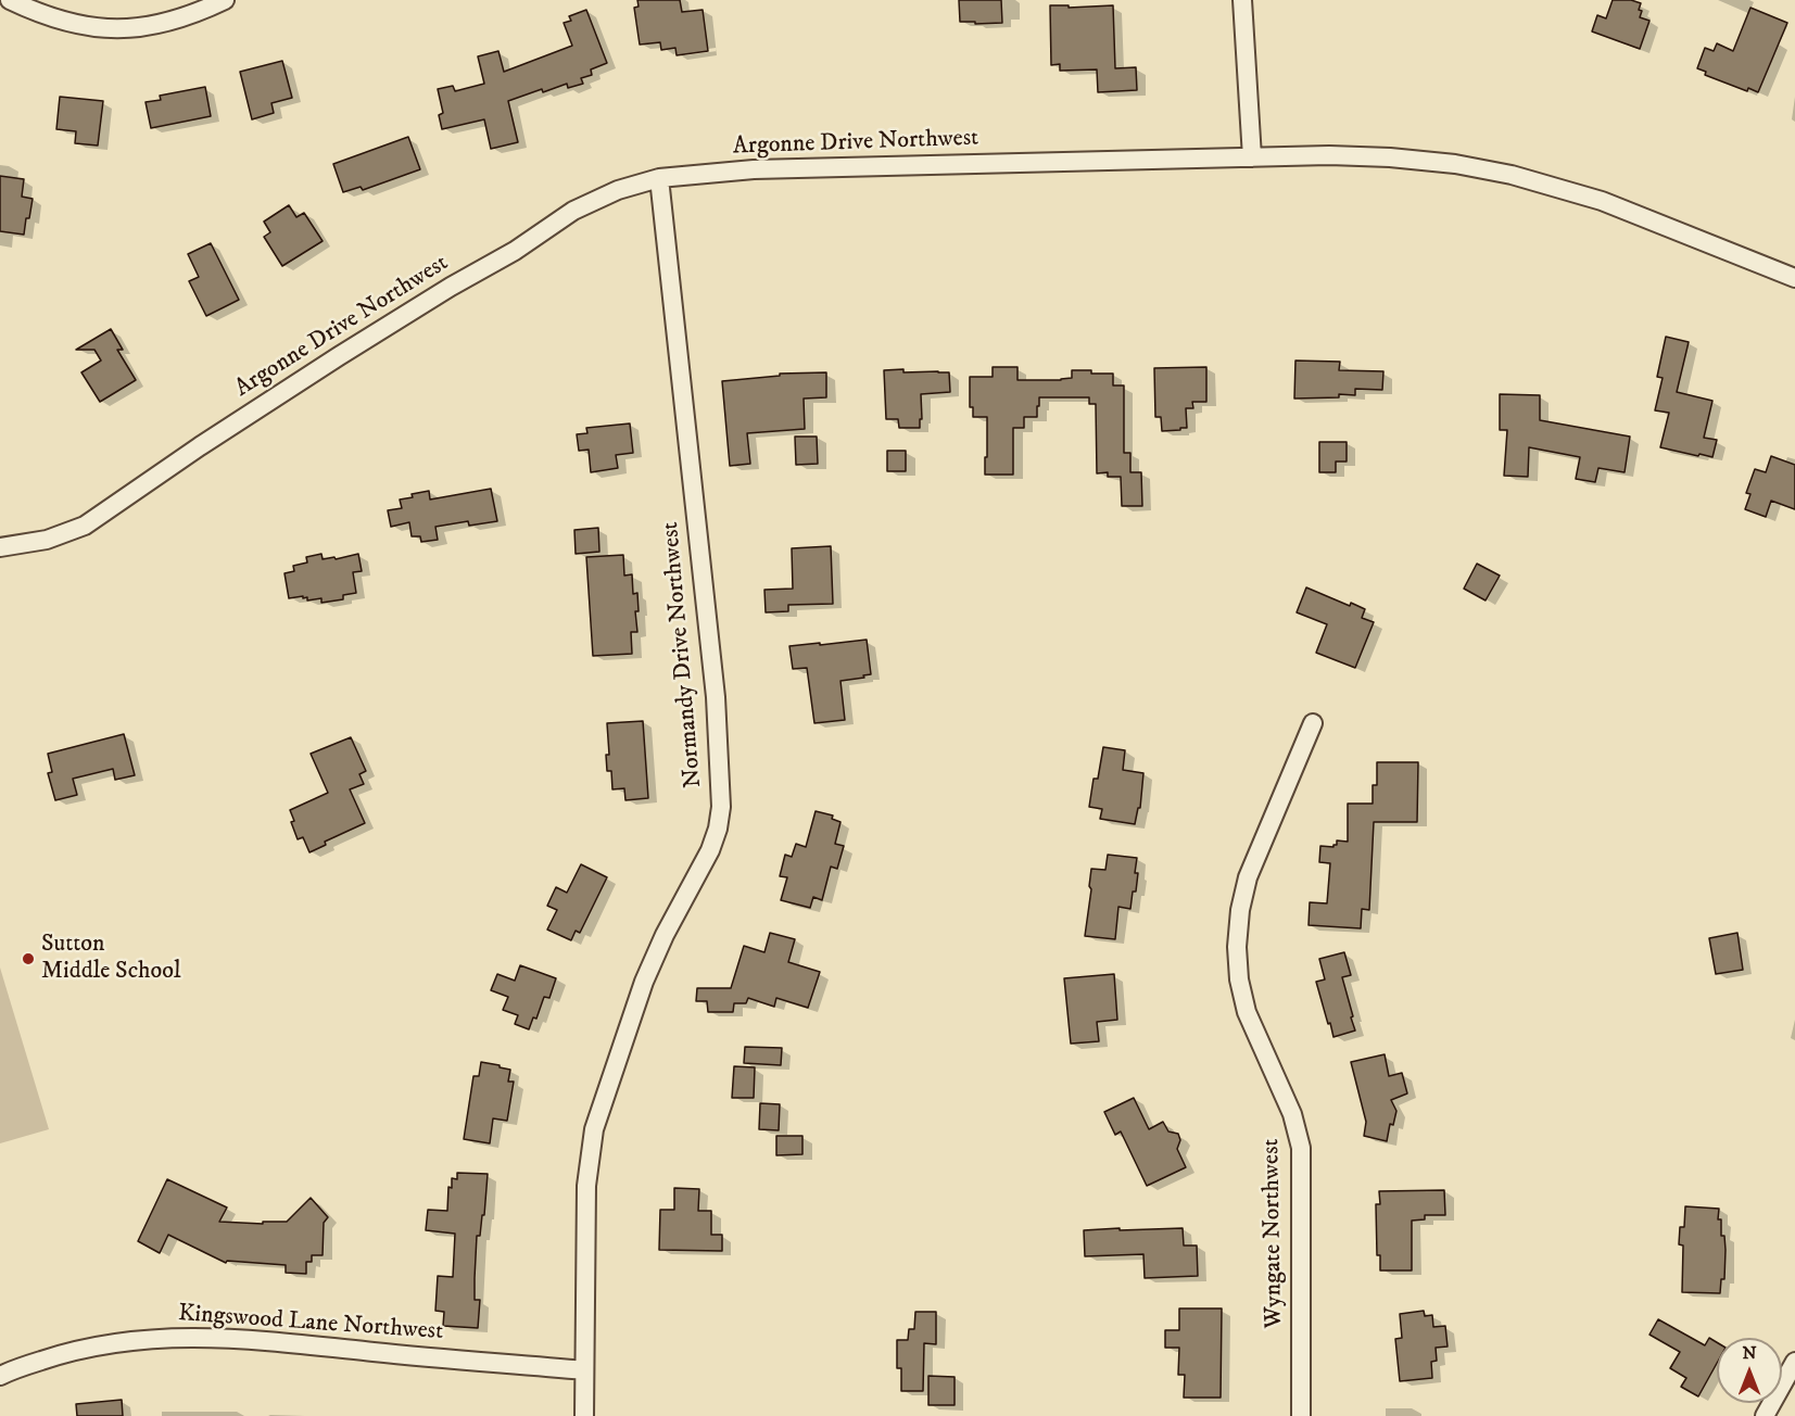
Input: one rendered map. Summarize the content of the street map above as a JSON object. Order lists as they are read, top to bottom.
{
  "streets": {
    "street": [
      "Argonne Drive Northwest",
      "Normandy Drive Northwest",
      "Wyngate Northwest",
      "Kingswood Lane Northwest"
    ]
  },
  "crossings": [
    ["Argonne Drive Northwest", "Normandy Drive Northwest"],
    ["Normandy Drive Northwest", "Kingswood Lane Northwest"]
  ],
  "places": ["Sutton Middle School"],
  "north": "top"
}
